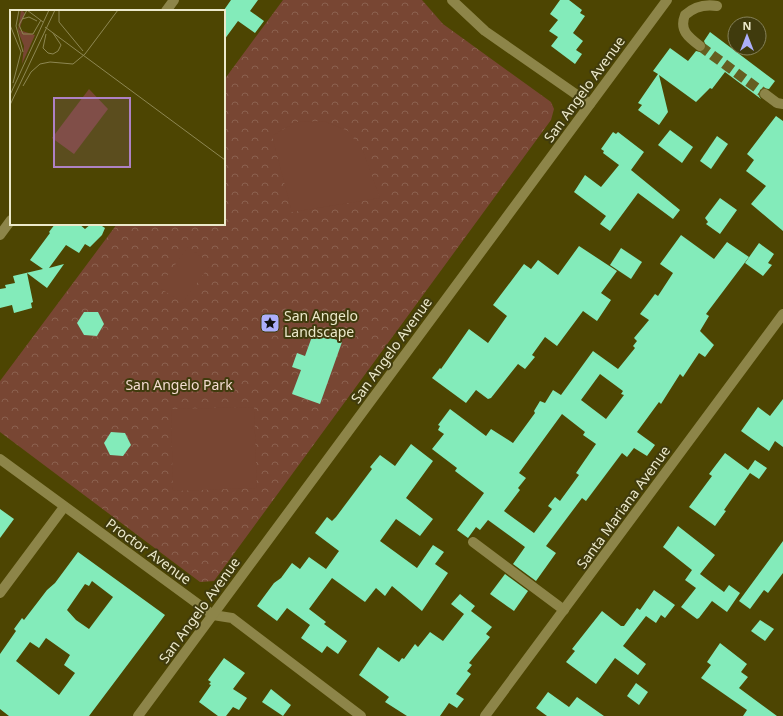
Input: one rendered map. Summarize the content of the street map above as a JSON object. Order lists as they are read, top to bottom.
{
  "streets": {
    "street": ["San Angelo Avenue", "Santa Mariana Avenue", "Proctor Avenue"]
  },
  "crossings": [
    ["San Angelo Avenue", "Proctor Avenue"]
  ],
  "parks": ["San Angelo Park"],
  "places": {
    "place": ["San Angelo Landscape"]
  },
  "north": "top"
}
